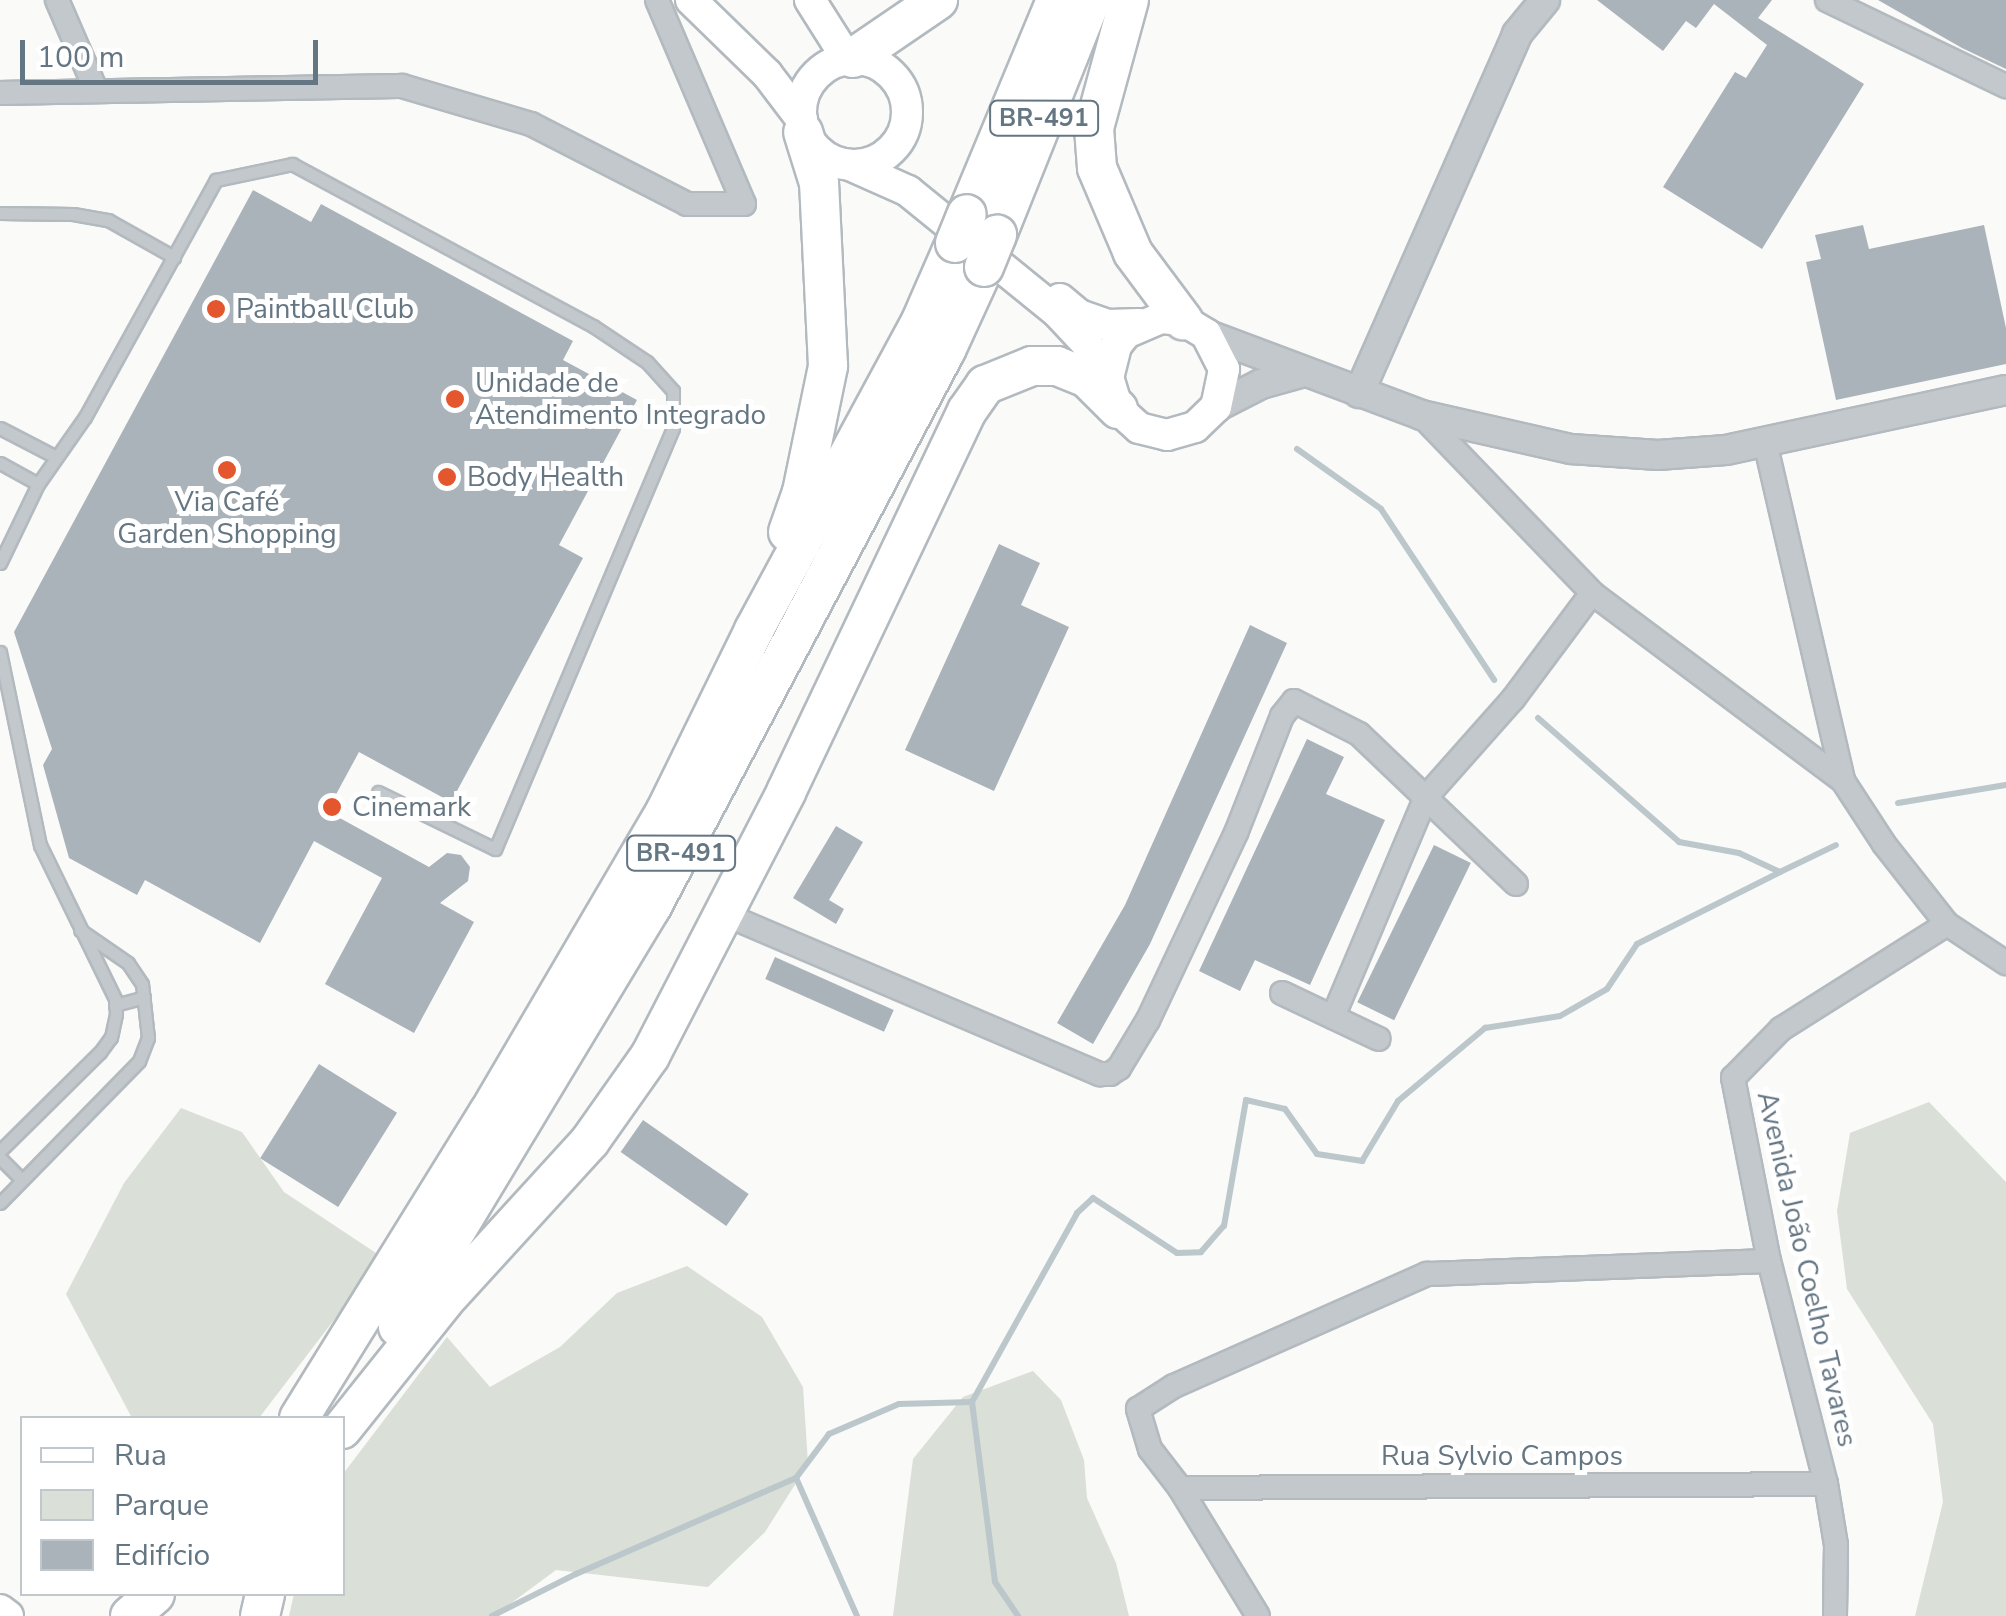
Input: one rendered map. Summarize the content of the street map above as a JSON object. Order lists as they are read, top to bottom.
{
  "streets": {
    "highway": ["BR-491"],
    "street": ["Avenida João Coelho Tavares", "Rua Sylvio Campos"]
  },
  "crossings": [
    ["Avenida João Coelho Tavares", "Rua Sylvio Campos"]
  ],
  "places": [
    "Paintball Club",
    "Unidade de Atendimento Integrado",
    "Via Café Garden Shopping",
    "Body Health",
    "Cinemark"
  ],
  "legend": ["Rua", "Parque", "Edifício"],
  "scale_bar": "100 m"
}
